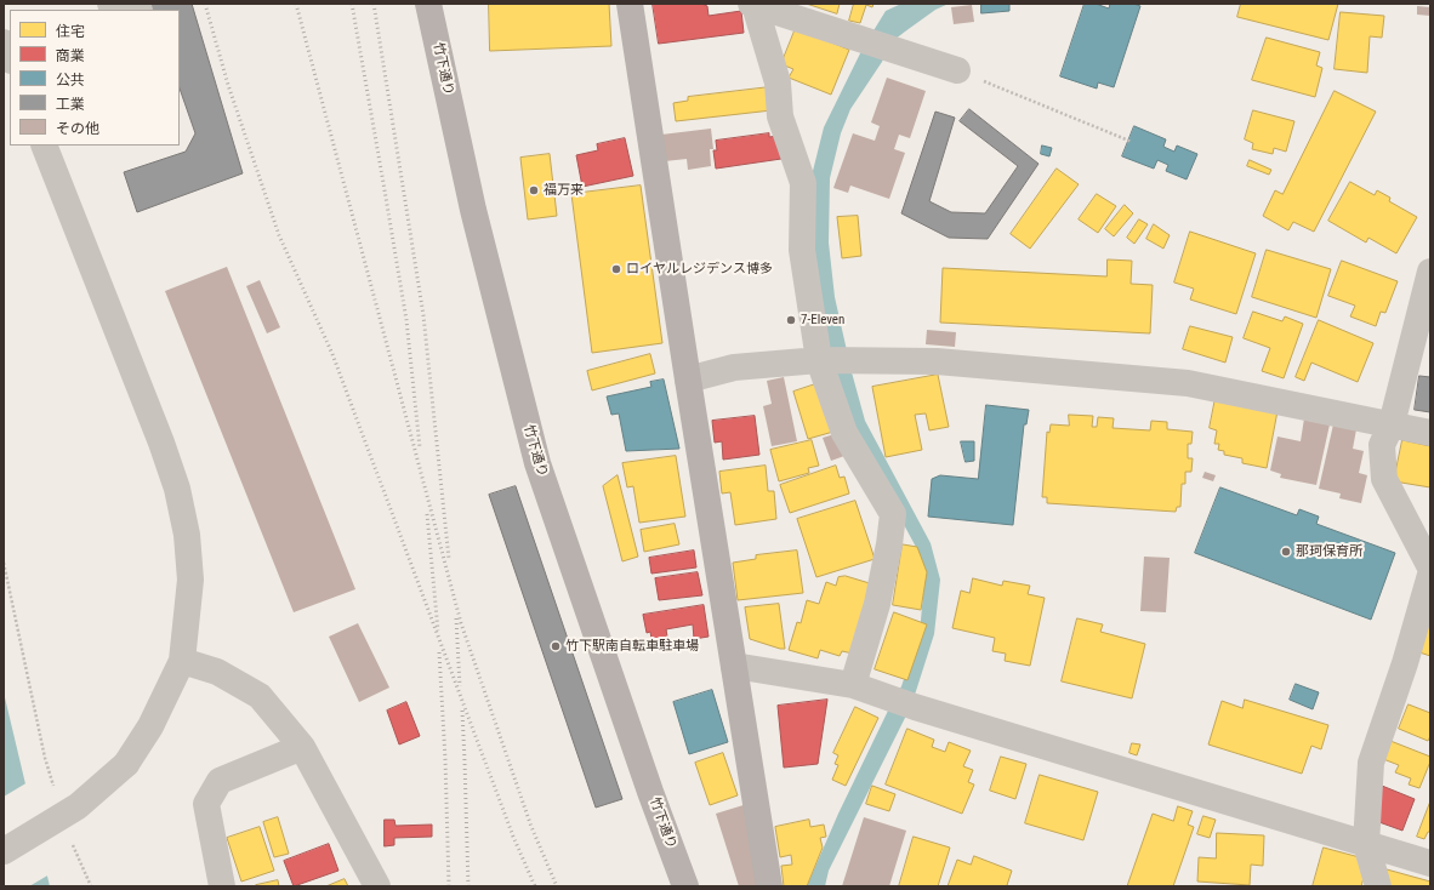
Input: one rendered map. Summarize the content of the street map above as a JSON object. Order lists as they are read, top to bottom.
{
  "streets": {
    "main road": ["竹下通り"]
  },
  "places": [
    "福万来",
    "ロイヤルレジデンス博多",
    "7-Eleven",
    "那珂保育所",
    "竹下駅南自転車駐車場"
  ],
  "legend": [
    "住宅",
    "商業",
    "公共",
    "工業",
    "その他"
  ]
}
